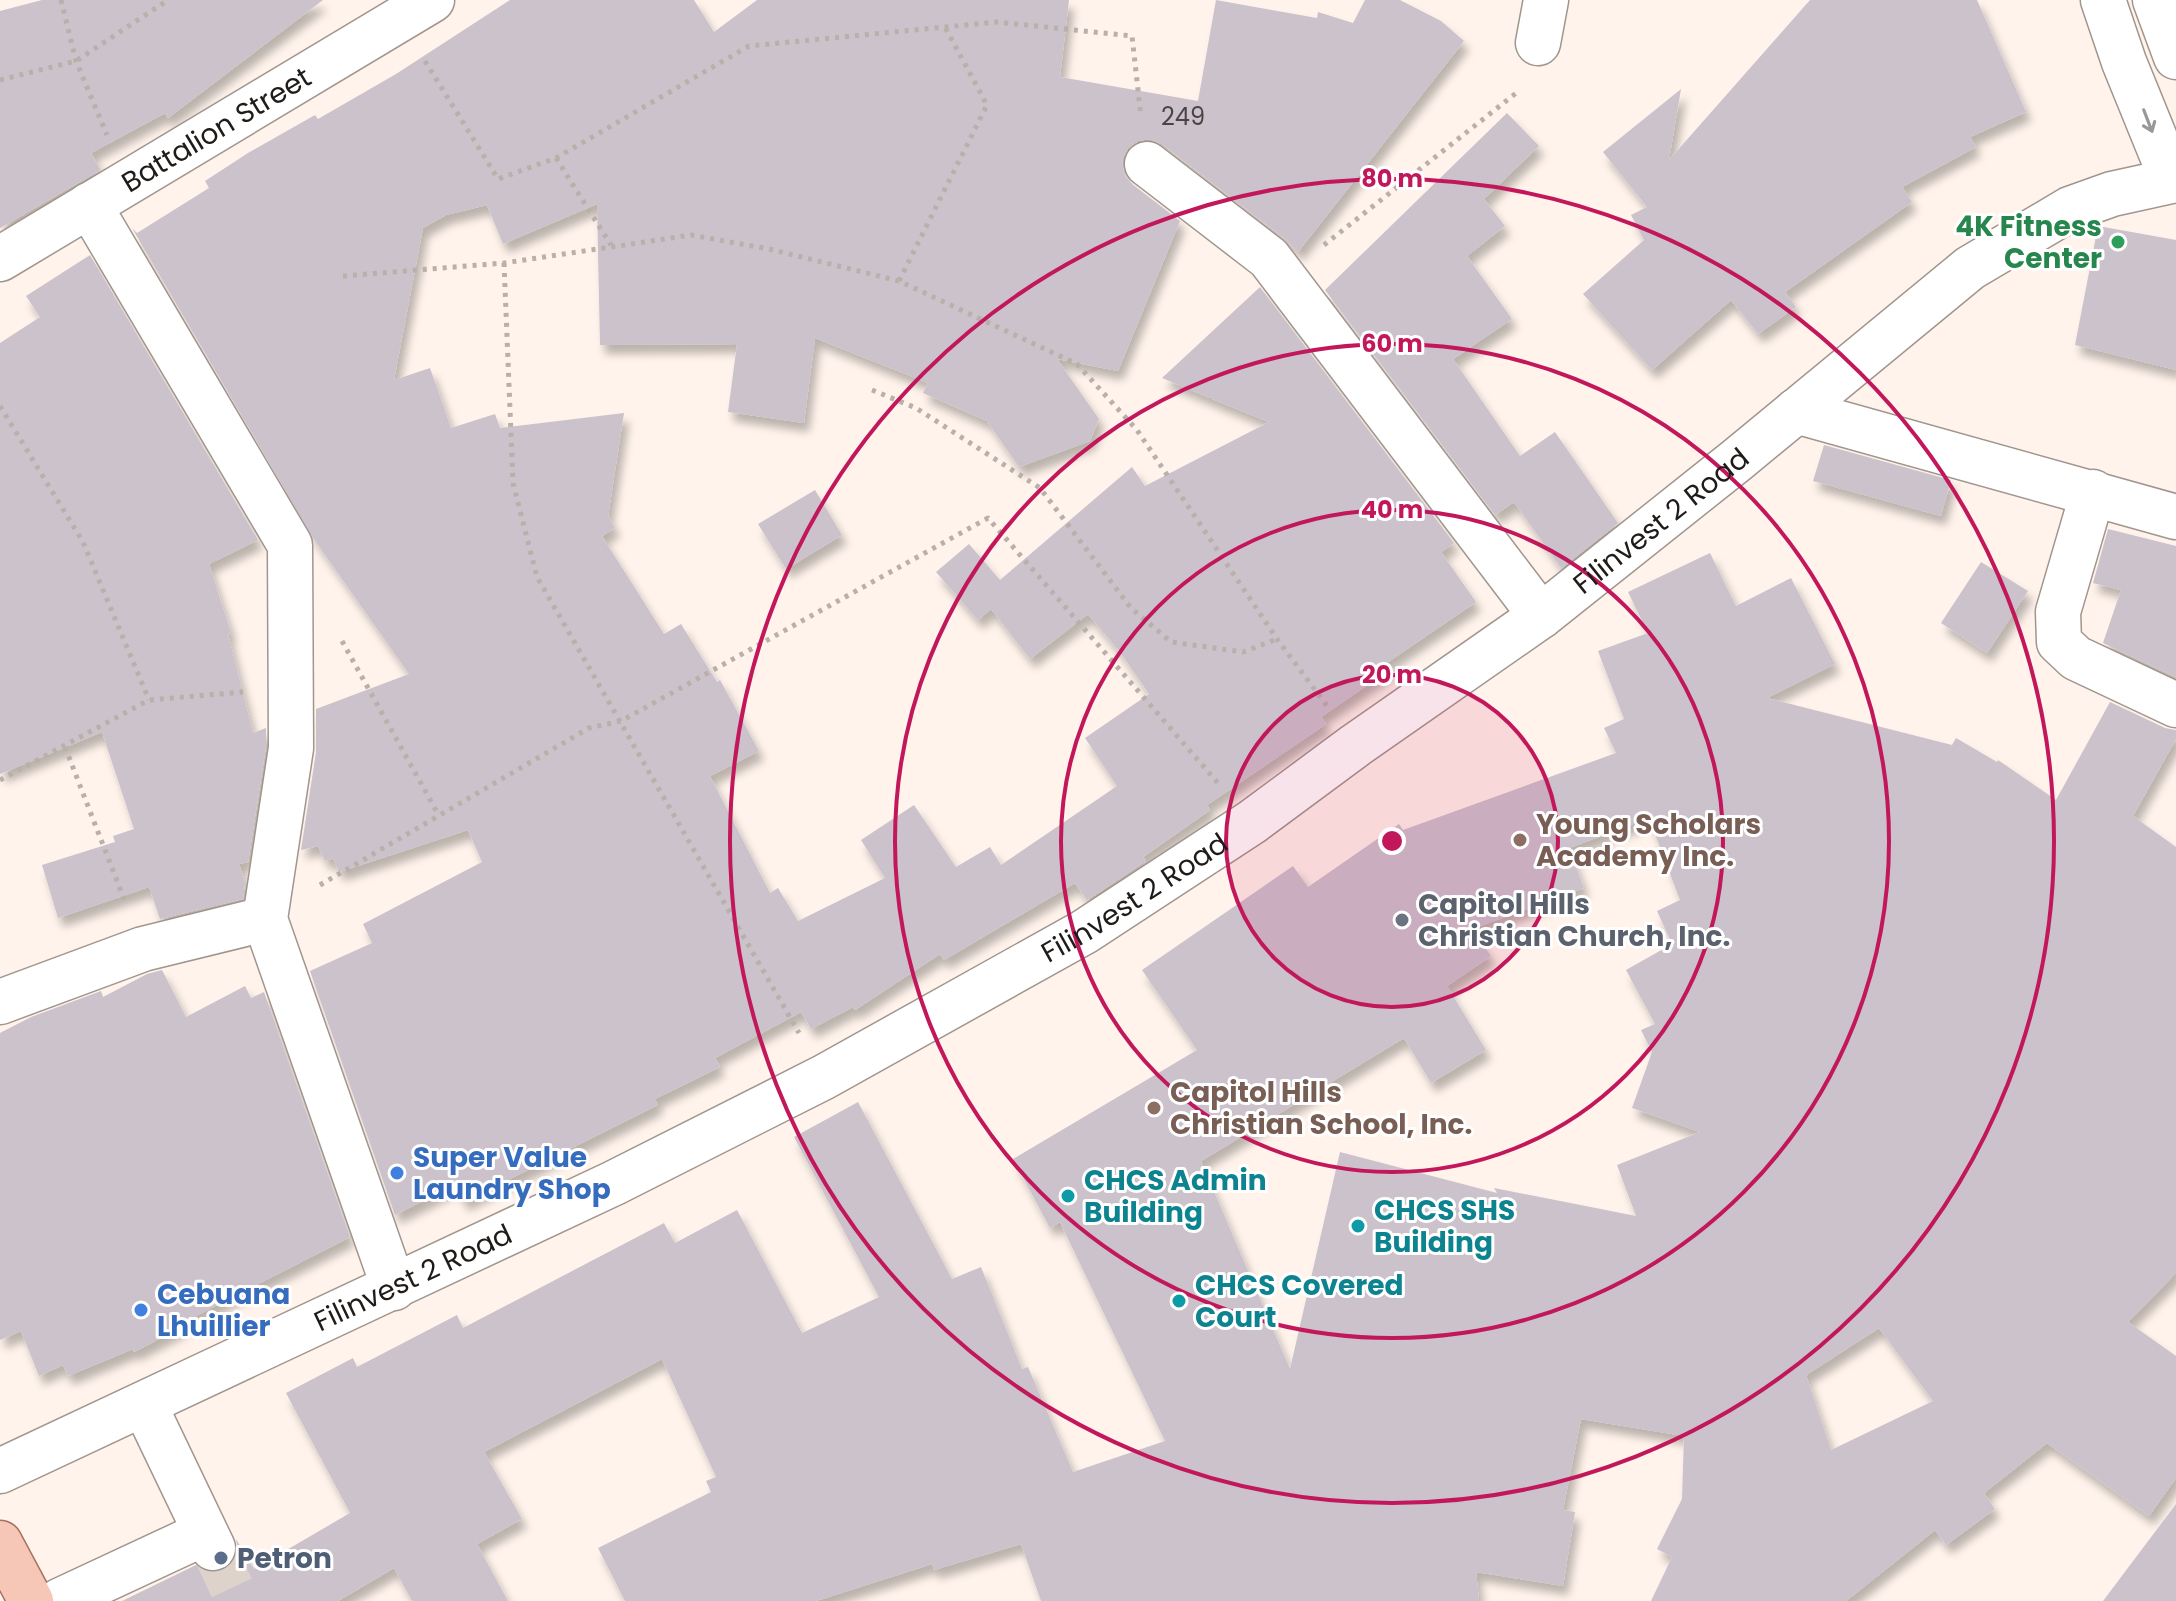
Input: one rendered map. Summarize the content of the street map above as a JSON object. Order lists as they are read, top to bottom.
{
  "streets": {
    "street": ["Battalion Street", "Filinvest 2 Road"]
  },
  "places": [
    "4K Fitness Center",
    "Young Scholars Academy Inc.",
    "Capitol Hills Christian Church, Inc.",
    "Capitol Hills Christian School, Inc.",
    "Super Value Laundry Shop",
    "CHCS Admin Building",
    "CHCS SHS Building",
    "CHCS Covered Court",
    "Cebuana Lhuillier",
    "Petron"
  ],
  "house_numbers": ["249"],
  "rings": [
    "80 m",
    "60 m",
    "40 m",
    "20 m"
  ]
}
